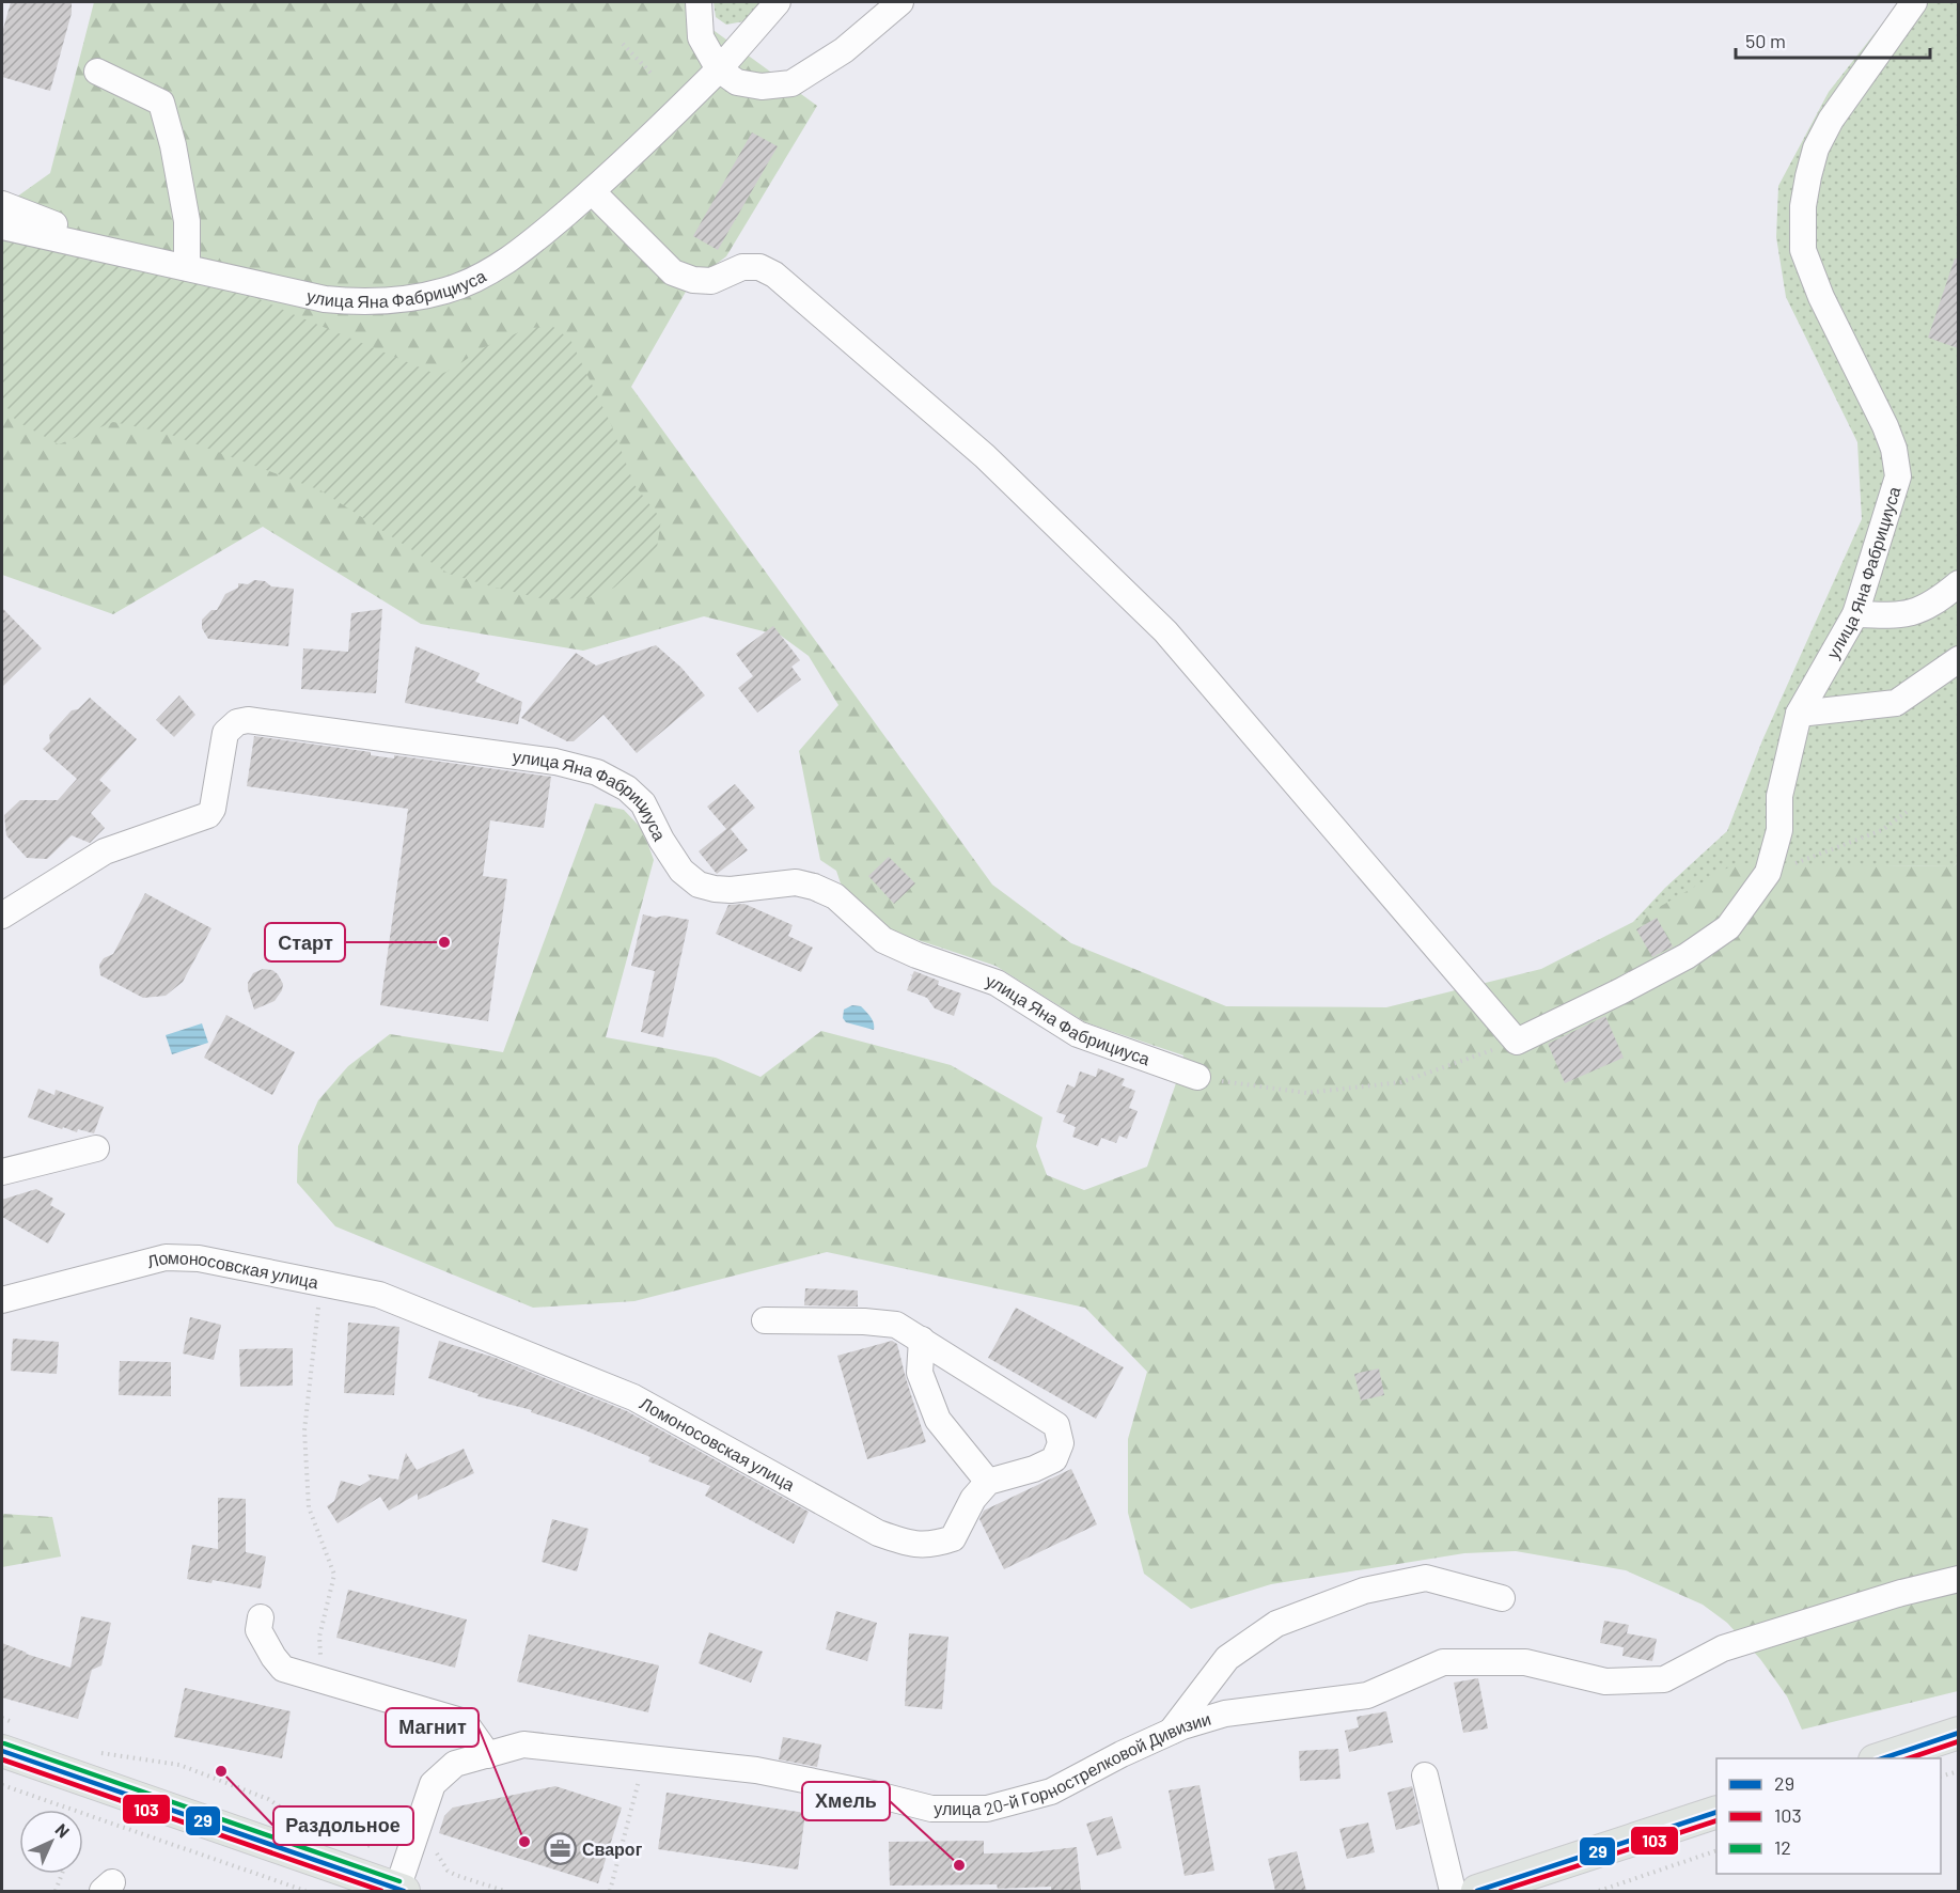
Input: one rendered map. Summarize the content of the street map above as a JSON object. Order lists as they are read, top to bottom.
{
  "streets": {
    "main road": ["улица 20-й Горнострелковой Дивизии"],
    "street": ["улица Яна Фабрициуса", "Ломоносовская улица"]
  },
  "places": {
    "other": [
      "Старт",
      "Раздольное",
      "Магнит",
      "Хмель"
    ],
    "office": ["Сварог"]
  },
  "lines": ["transit line 29", "transit line 103", "transit line 12"],
  "legend": ["29", "103", "12"],
  "scale_bar": "50 m",
  "north": "top right"
}
